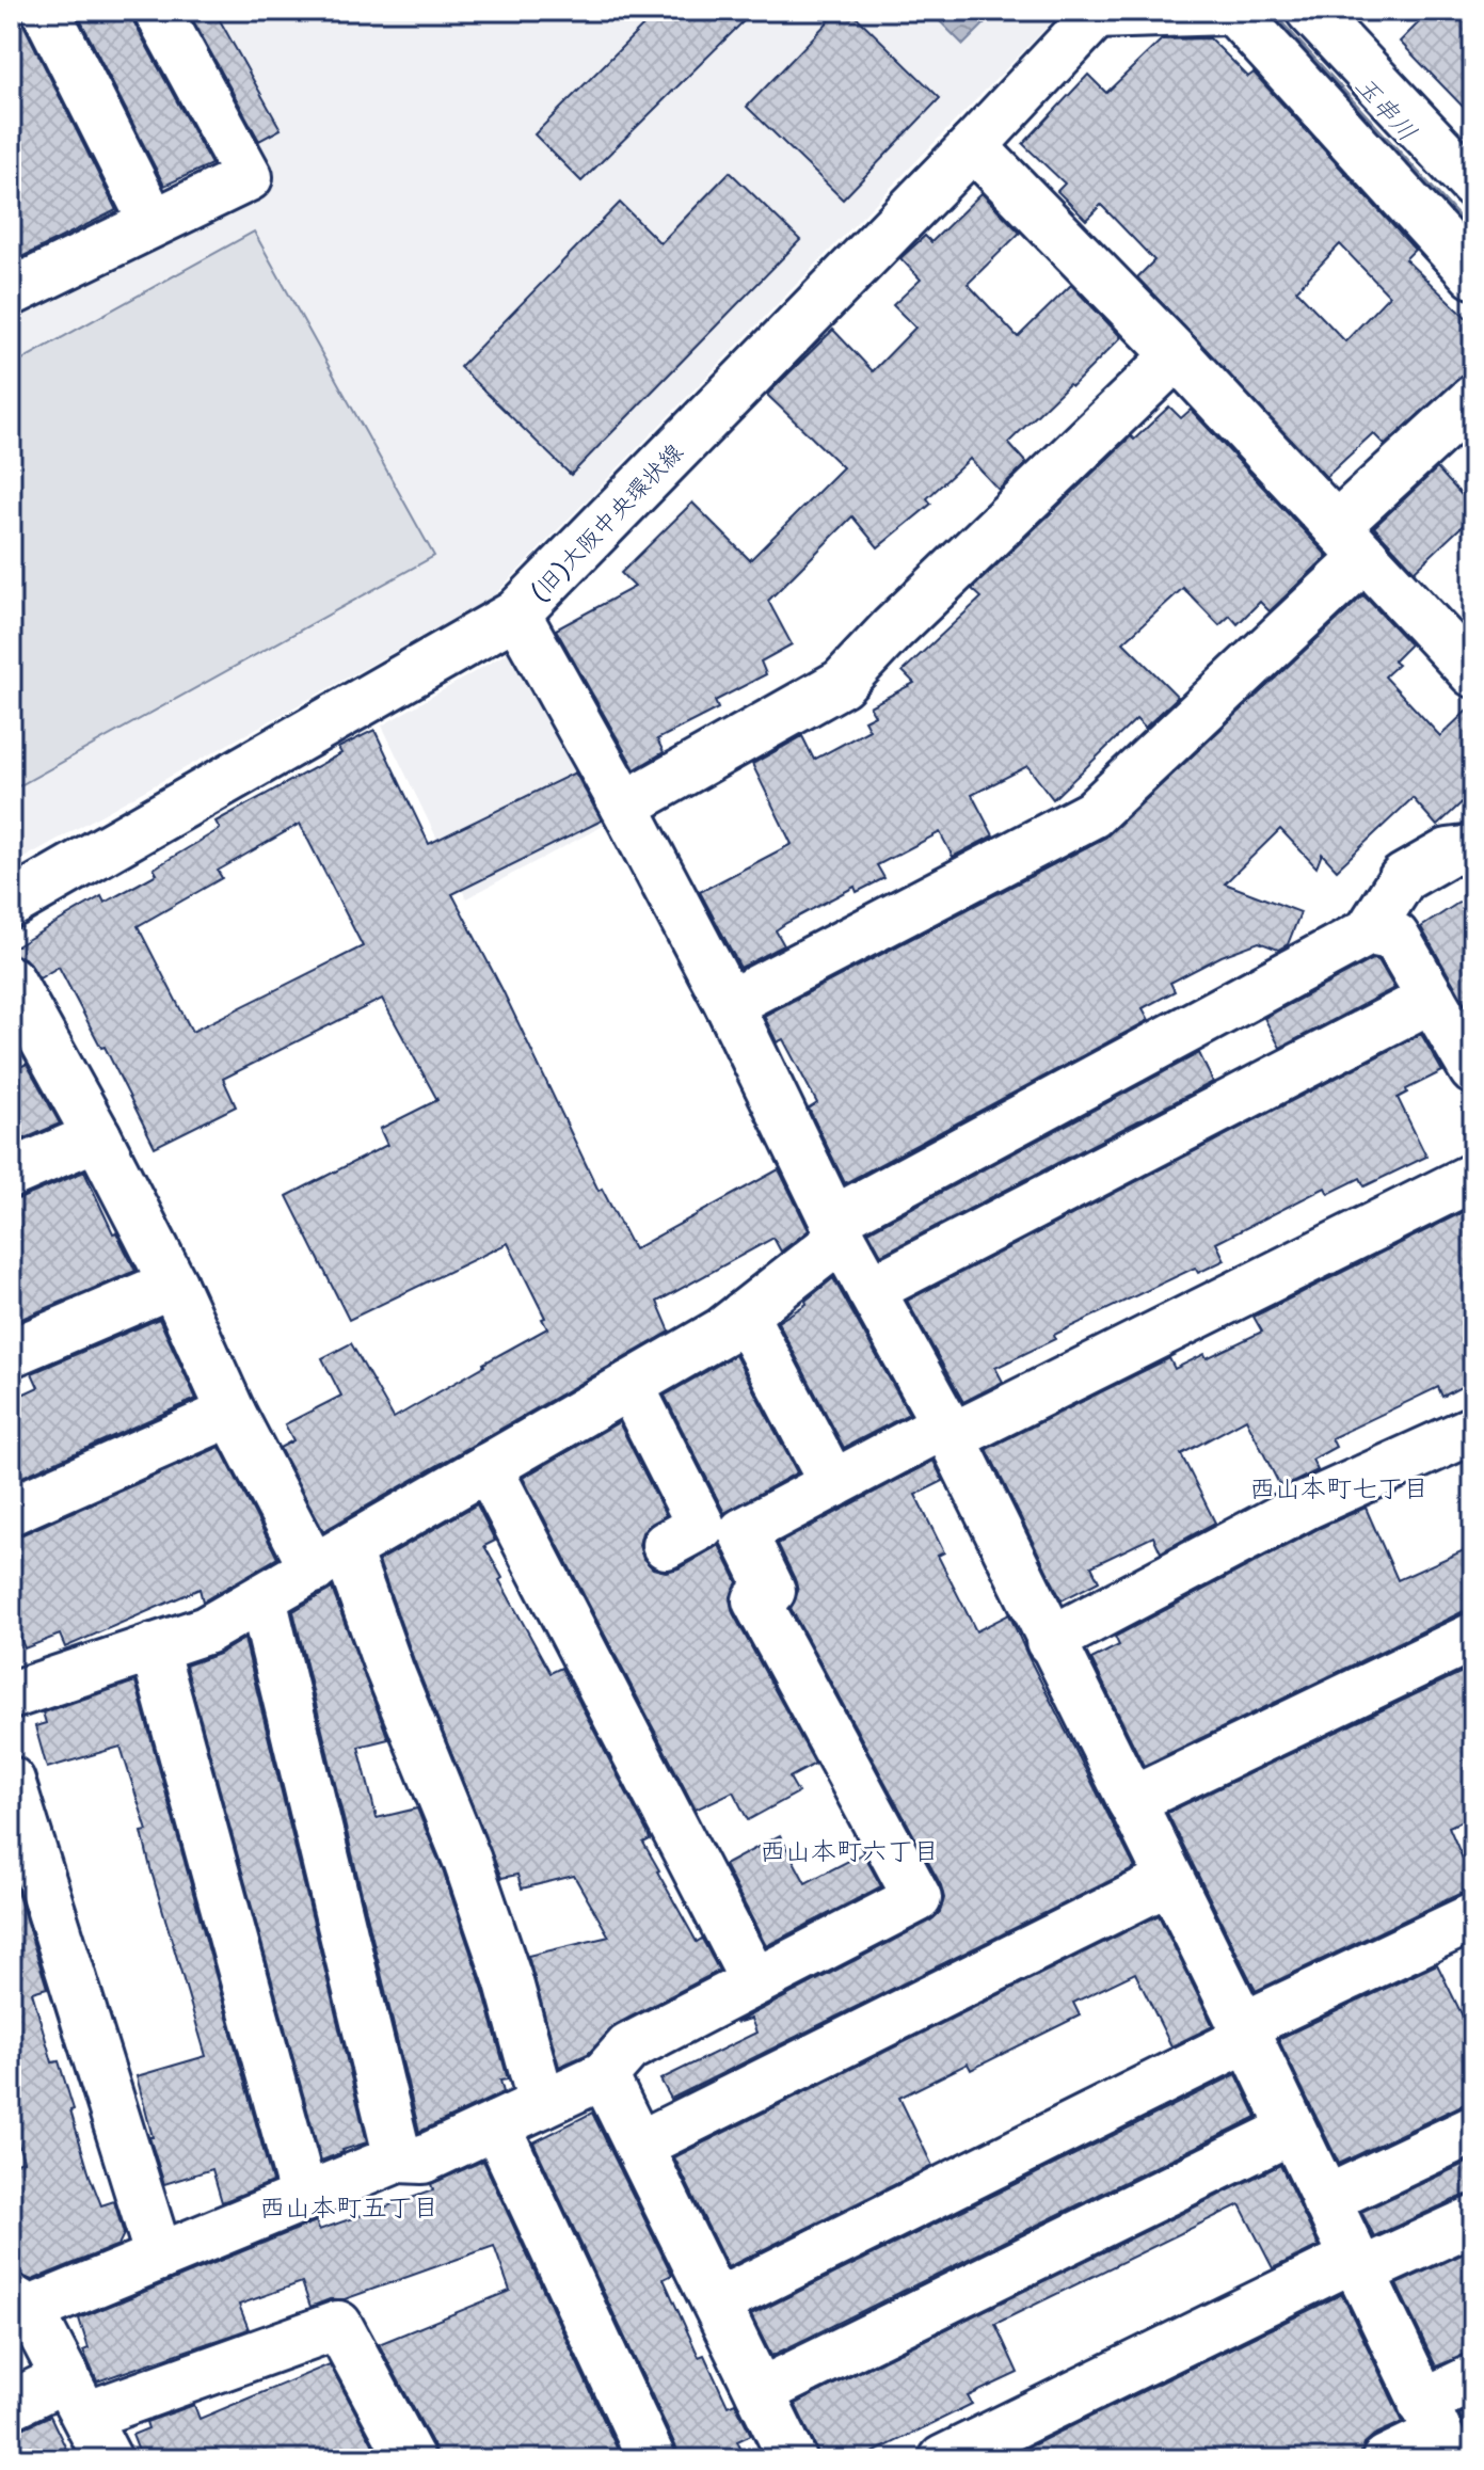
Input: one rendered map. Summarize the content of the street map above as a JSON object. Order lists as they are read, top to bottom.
{
  "streets": {
    "street": ["(旧)大阪中央環状線"]
  },
  "districts": ["西山本町七丁目", "西山本町六丁目", "西山本町五丁目"],
  "water": ["玉串川"]
}
